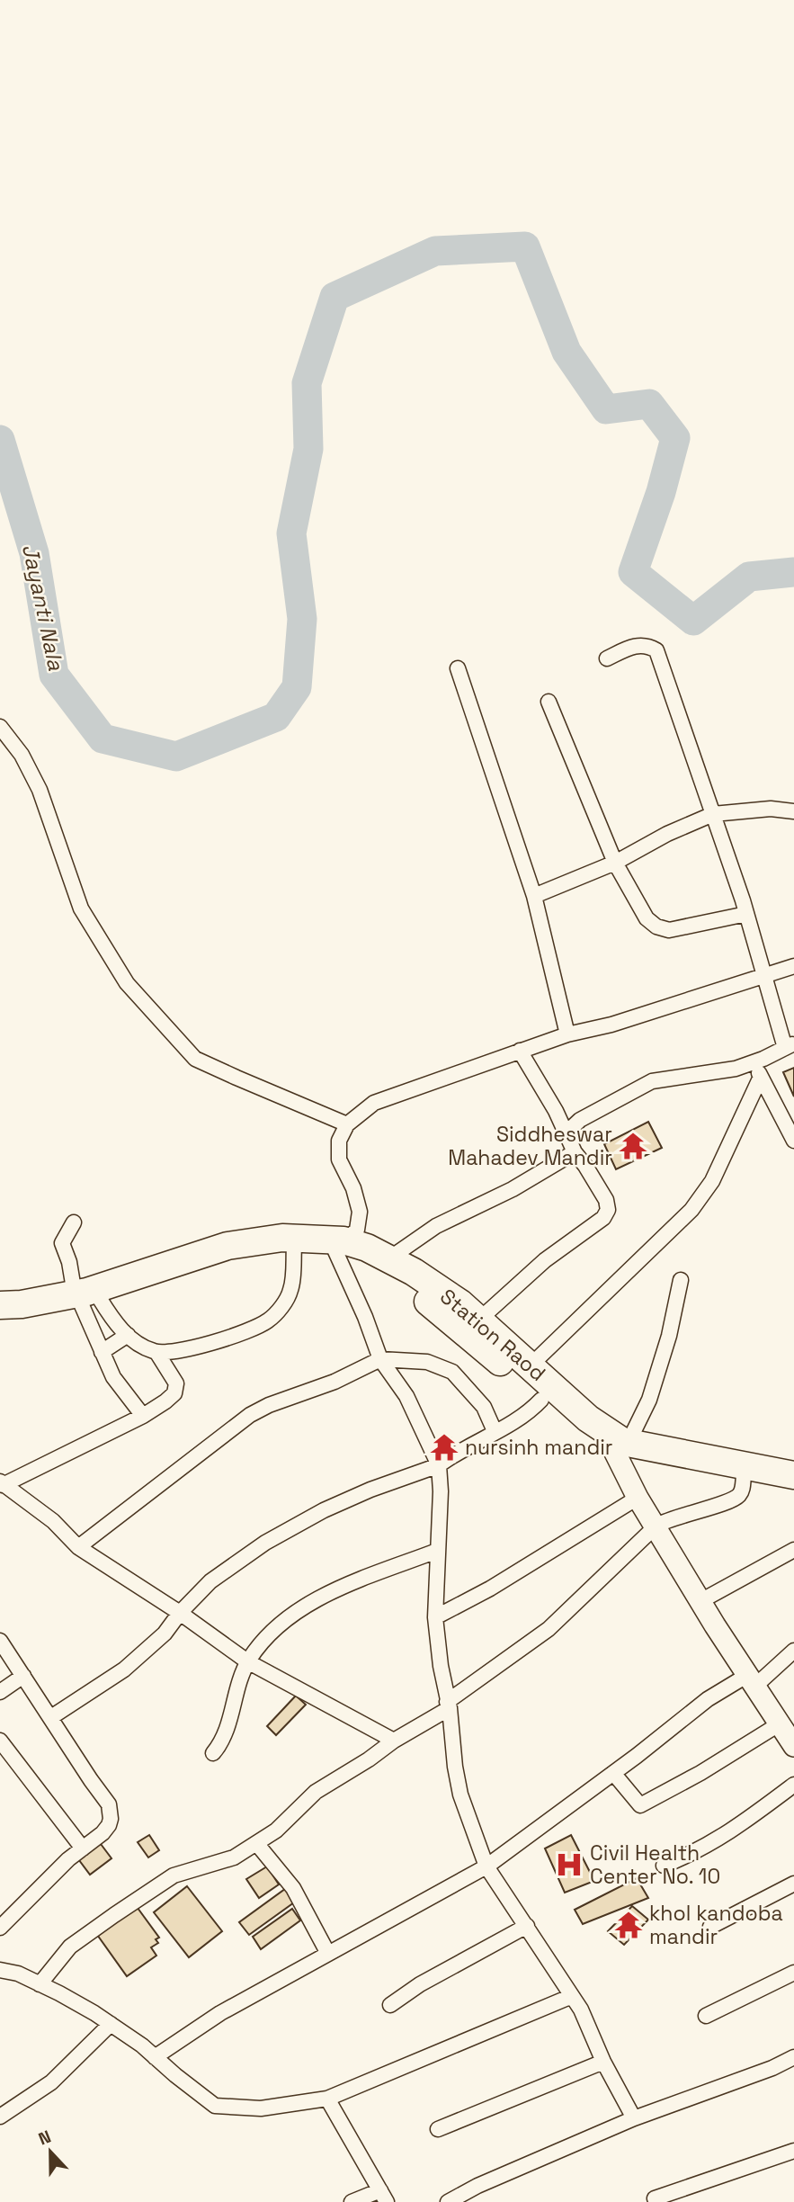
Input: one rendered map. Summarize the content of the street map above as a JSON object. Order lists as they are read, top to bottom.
{
  "streets": {
    "highway": ["Station Raod"]
  },
  "water": ["Jayanti Nala"],
  "places": {
    "temple": ["Siddheswar Mahadev Mandir", "nursinh mandir", "khol kandoba mandir"],
    "hospital": ["Civil Health Center No. 10"]
  },
  "north": "top"
}
